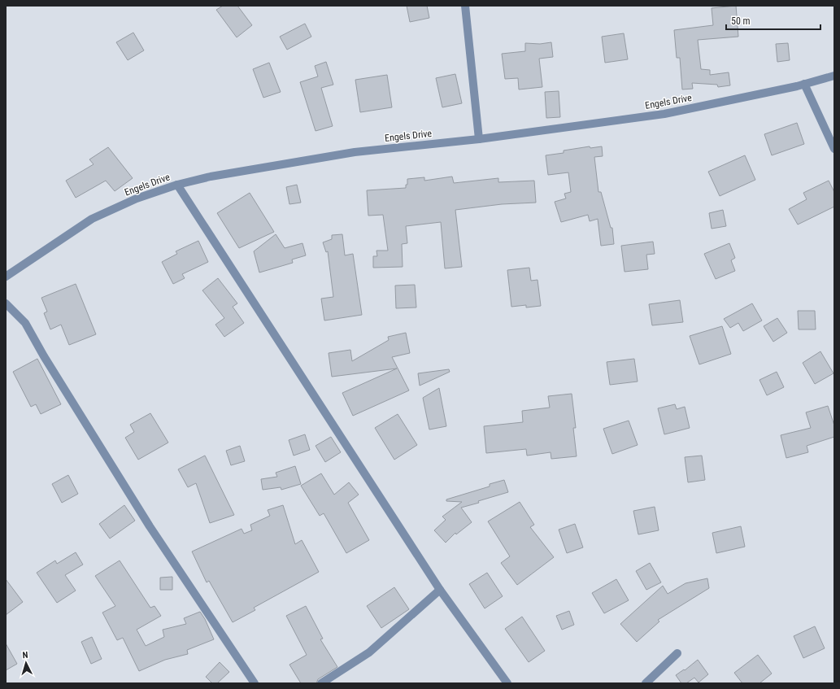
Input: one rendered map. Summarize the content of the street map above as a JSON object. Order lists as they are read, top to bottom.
{
  "streets": {
    "street": ["Engels Drive"]
  },
  "scale_bar": "50 m",
  "north": "top"
}
